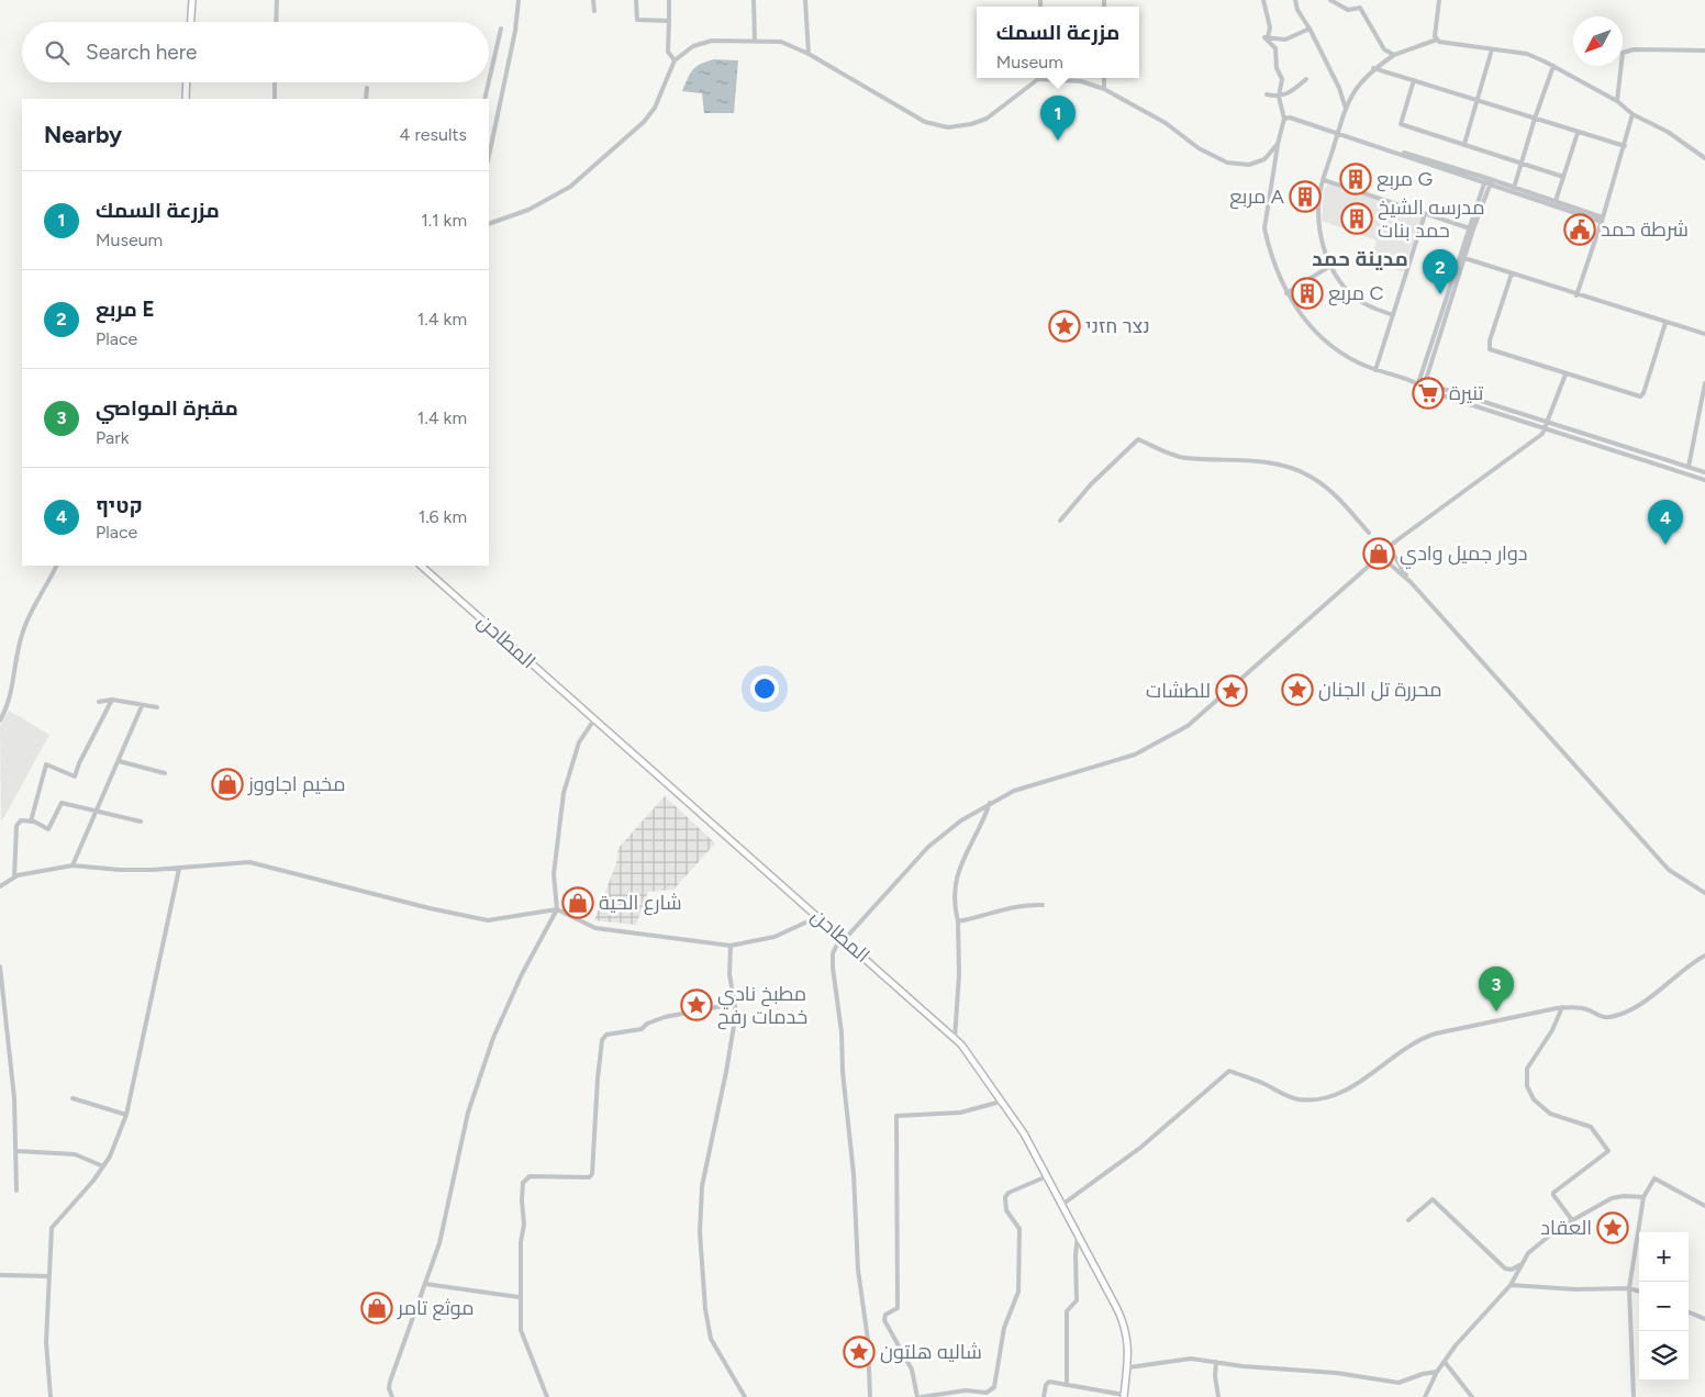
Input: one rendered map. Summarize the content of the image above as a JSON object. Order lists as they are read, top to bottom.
{
  "streets": {
    "main road": ["المطاحن"]
  },
  "districts": ["مدينة حمد"],
  "places": {
    "building": [
      "مربع G",
      "مربع A",
      "مدرسه الشيخ حمد بنات",
      "مربع C"
    ],
    "public building": ["شرطة حمد"],
    "place": [
      "נצר חזני",
      "محررة تل الجنان",
      "للطشات",
      "مطبخ نادي خدمات رفح",
      "العقاد",
      "شاليه هلتون"
    ],
    "supermarket": ["تنيرة"],
    "shop": [
      "دوار جميل وادي",
      "مخيم اجاووز",
      "شارع الحية",
      "موثع تامر"
    ]
  },
  "north": "bottom left",
  "page": {
    "popup": ["مزرعة السمك", "Museum"],
    "search": "Search here",
    "pins": [
      "1",
      "2",
      "4",
      "3"
    ],
    "heading": ["Nearby", "4 results"],
    "list": [
      {
        "mark": "1",
        "name": "مزرعة السمك",
        "note": "Museum",
        "value": "1.1 km"
      },
      {
        "mark": "2",
        "name": "مربع E",
        "note": "Place",
        "value": "1.4 km"
      },
      {
        "mark": "3",
        "name": "مقبرة المواصي",
        "note": "Park",
        "value": "1.4 km"
      },
      {
        "mark": "4",
        "name": "קטיף",
        "note": "Place",
        "value": "1.6 km"
      }
    ],
    "map_buttons": ["+", "−"]
  }
}
